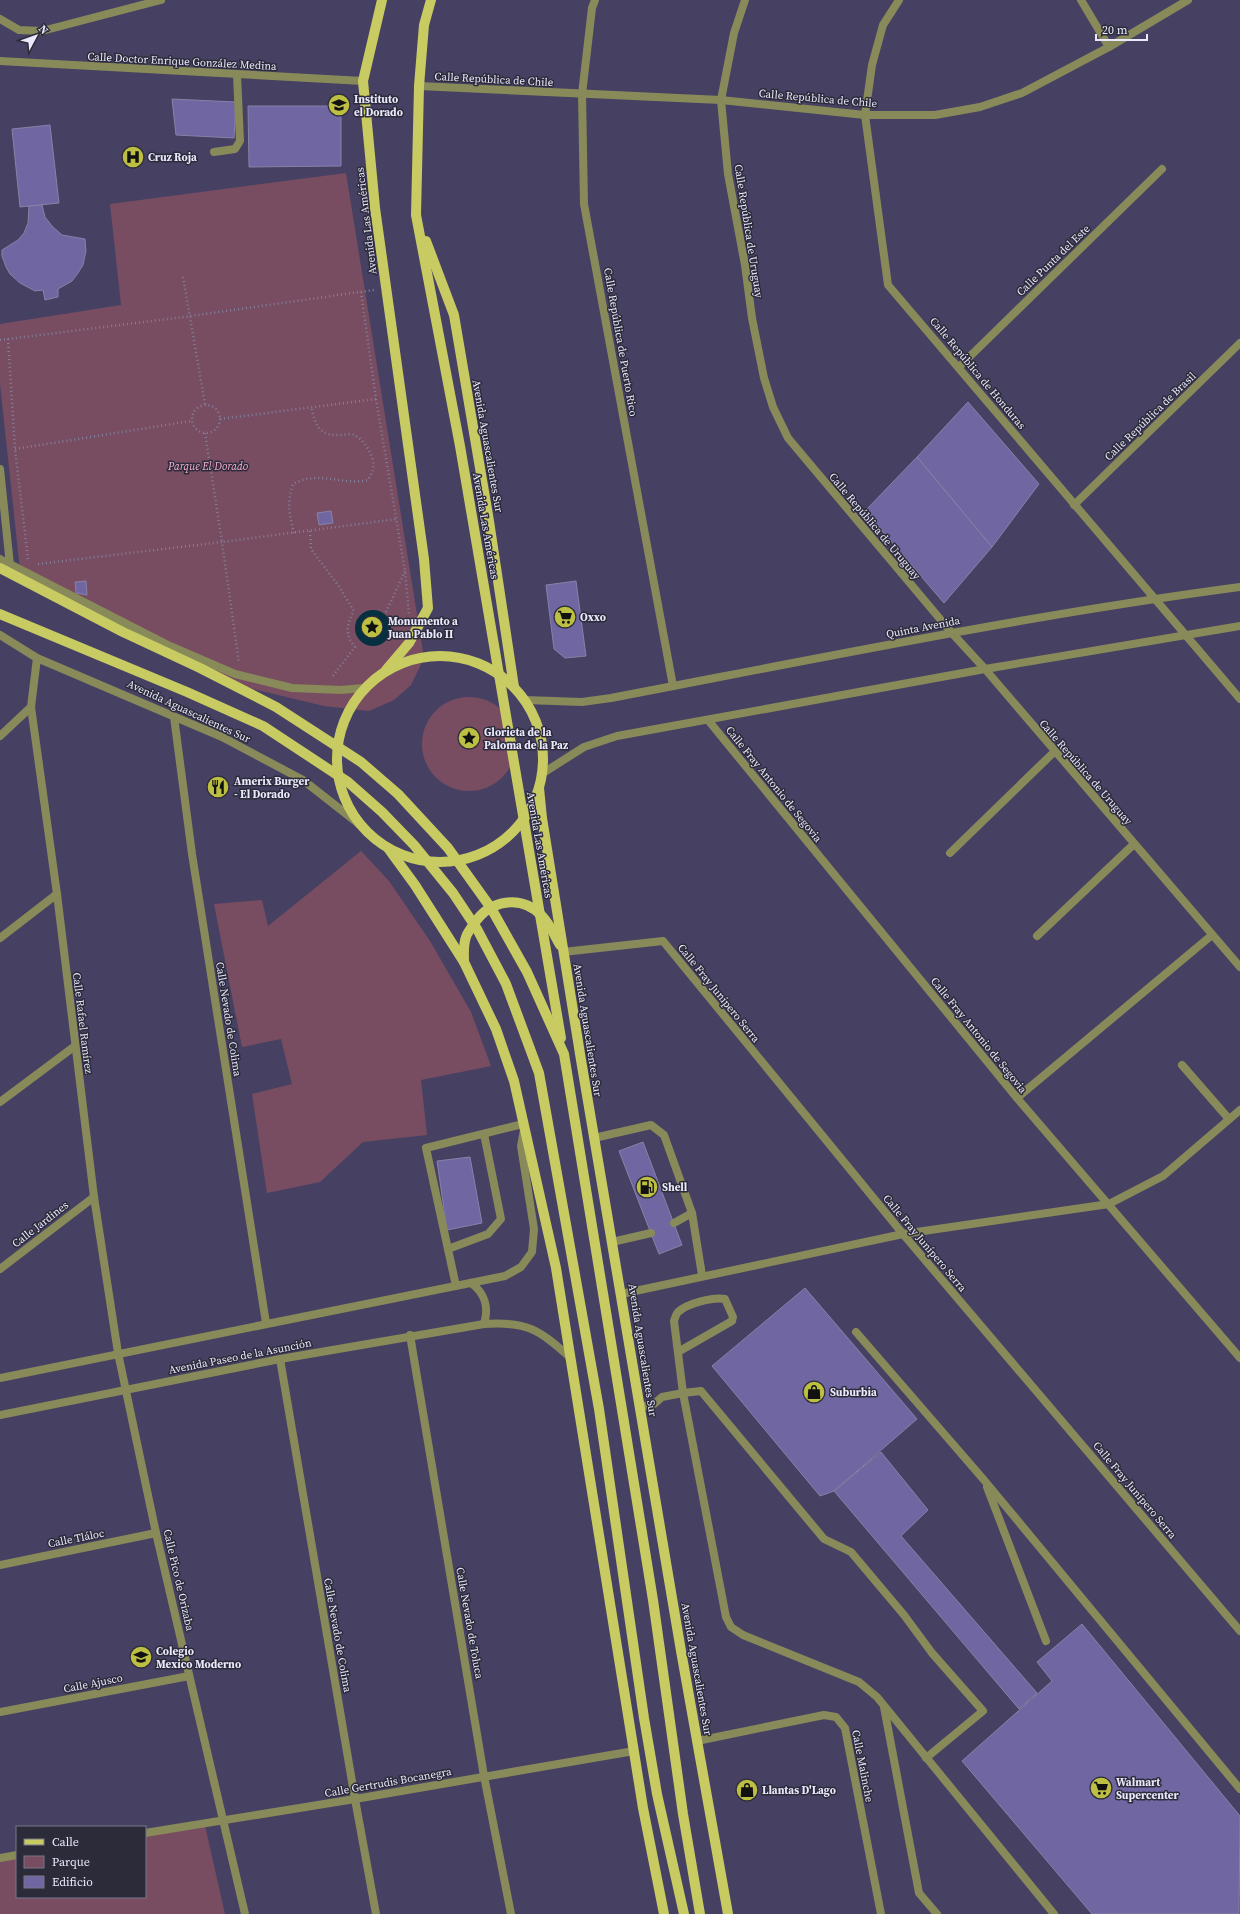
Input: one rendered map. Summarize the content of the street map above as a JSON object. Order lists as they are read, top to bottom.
{
  "streets": {
    "main road": ["Avenida Las Américas", "Avenida Aguascalientes Sur"],
    "street": [
      "Calle Doctor Enrique González Medina",
      "Calle República de Chile",
      "Calle República de Uruguay",
      "Calle Punta del Este",
      "Calle República de Puerto Rico",
      "Calle República de Honduras",
      "Calle República de Brasil",
      "Quinta Avenida",
      "Calle Fray Antonio de Segovia",
      "Calle Fray Junípero Serra",
      "Calle Nevado de Colima",
      "Calle Rafael Ramírez",
      "Calle Jardines",
      "Avenida Paseo de la Asunción",
      "Calle Tláloc",
      "Calle Pico de Orizaba",
      "Calle Nevado de Toluca",
      "Calle Ajusco",
      "Calle Malinche",
      "Calle Gertrudis Bocanegra"
    ]
  },
  "crossings": [
    ["Calle Doctor Enrique González Medina", "Avenida Las Américas"],
    ["Calle República de Chile", "Avenida Las Américas"],
    ["Calle República de Chile", "Calle República de Uruguay"],
    ["Calle República de Chile", "Calle República de Puerto Rico"],
    ["Calle República de Chile", "Calle República de Honduras"],
    ["Avenida Las Américas", "Avenida Aguascalientes Sur"],
    ["Calle República de Uruguay", "Quinta Avenida"],
    ["Calle Punta del Este", "Calle República de Honduras"],
    ["Calle República de Puerto Rico", "Quinta Avenida"],
    ["Calle República de Honduras", "Calle República de Brasil"],
    ["Calle República de Honduras", "Quinta Avenida"],
    ["Avenida Aguascalientes Sur", "Quinta Avenida"],
    ["Avenida Aguascalientes Sur", "Calle Fray Junípero Serra"],
    ["Avenida Aguascalientes Sur", "Calle Nevado de Colima"],
    ["Avenida Aguascalientes Sur", "Calle Rafael Ramírez"],
    ["Avenida Aguascalientes Sur", "Calle Malinche"],
    ["Calle Nevado de Colima", "Avenida Paseo de la Asunción"],
    ["Calle Nevado de Colima", "Calle Gertrudis Bocanegra"],
    ["Calle Rafael Ramírez", "Calle Jardines"],
    ["Calle Rafael Ramírez", "Avenida Paseo de la Asunción"],
    ["Calle Rafael Ramírez", "Calle Pico de Orizaba"],
    ["Avenida Paseo de la Asunción", "Calle Pico de Orizaba"],
    ["Avenida Paseo de la Asunción", "Calle Nevado de Toluca"],
    ["Calle Tláloc", "Calle Pico de Orizaba"],
    ["Calle Pico de Orizaba", "Calle Ajusco"],
    ["Calle Pico de Orizaba", "Calle Gertrudis Bocanegra"],
    ["Calle Nevado de Toluca", "Calle Gertrudis Bocanegra"]
  ],
  "parks": ["Parque El Dorado"],
  "places": {
    "school or university": ["Instituto el Dorado", "Colegio Mexico Moderno"],
    "hospital": ["Cruz Roja"],
    "supermarket": ["Oxxo", "Walmart Supercenter"],
    "place": ["Monumento a Juan Pablo II", "Glorieta de la Paloma de la Paz"],
    "restaurant": ["Amerix Burger - El Dorado"],
    "fuel station": ["Shell"],
    "shop": ["Suburbia", "Llantas D'Lago"]
  },
  "legend": ["Calle", "Parque", "Edificio"],
  "scale_bar": "20 m",
  "north": "top right"
}
